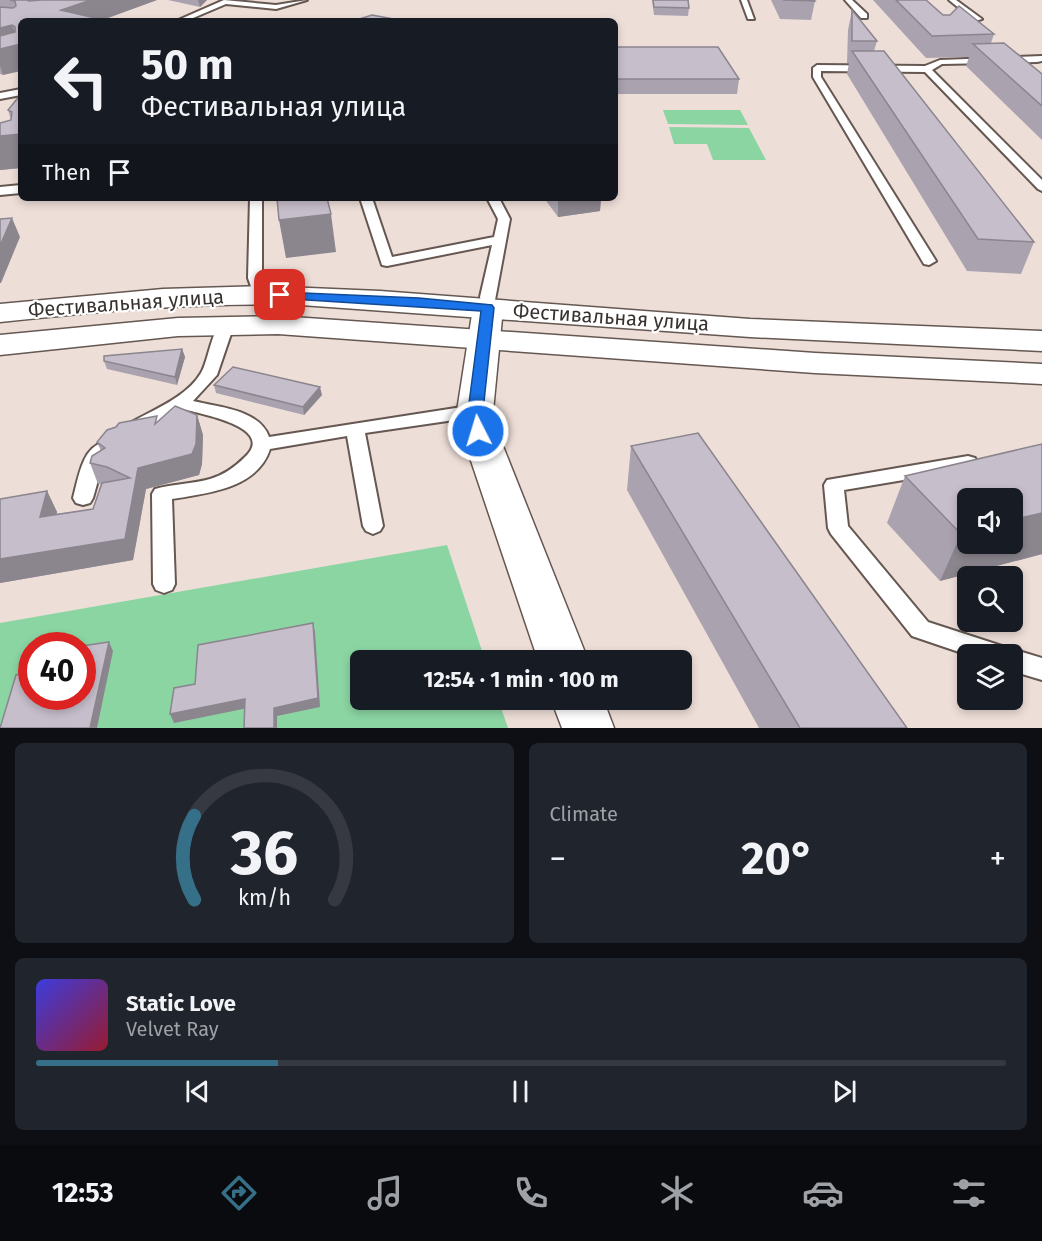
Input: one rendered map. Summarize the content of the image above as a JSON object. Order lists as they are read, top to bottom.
{
  "streets": {
    "main road": ["Фестивальная улица"]
  },
  "page": {
    "turn": ["50 m", "Фестивальная улица"],
    "then": "Then",
    "limit": "40",
    "trip": "12:54 · 1 min · 100 m",
    "tile": "Climate",
    "heat": ["−", "20°", "+"],
    "song": ["Static Love", "Velvet Ray"],
    "tabs": "12:53",
    "gauge": ["36", "km/h"]
  }
}
